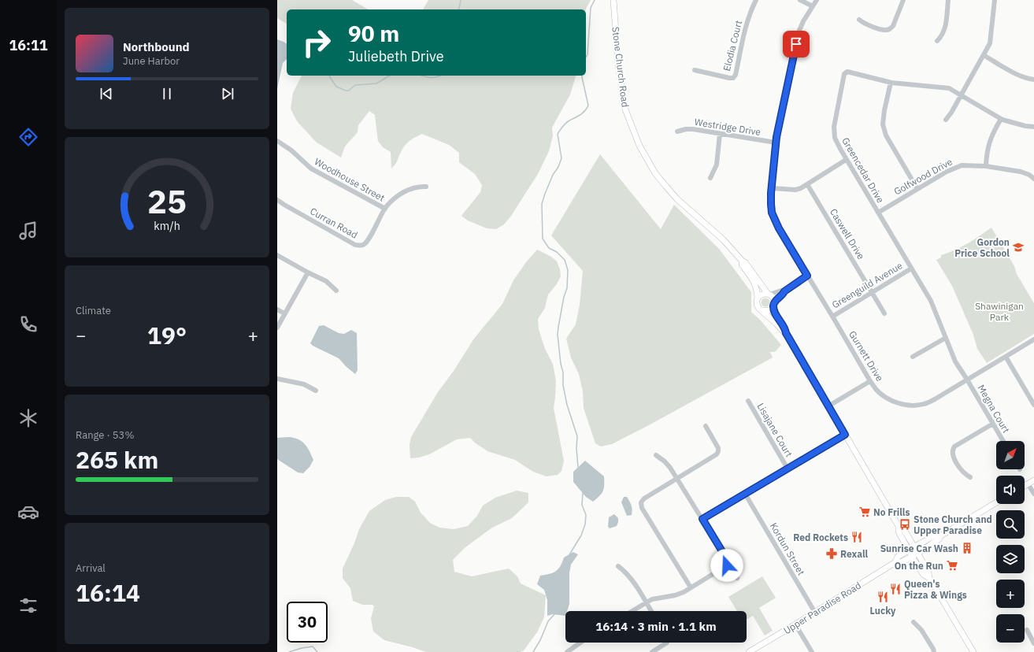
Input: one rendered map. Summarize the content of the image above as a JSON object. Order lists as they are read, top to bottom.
{
  "streets": {
    "main road": ["Stone Church Road", "Upper Paradise Road"],
    "street": [
      "Elodia Court",
      "Westridge Drive",
      "Greencedar Drive",
      "Golfwood Drive",
      "Woodhouse Street",
      "Curran Road",
      "Caswell Drive",
      "Greenguild Avenue",
      "Gurnett Drive",
      "Megna Court",
      "Lisajane Court",
      "Kordun Street"
    ]
  },
  "crossings": [
    ["Westridge Drive", "Gurnett Drive"],
    ["Greencedar Drive", "Golfwood Drive"],
    ["Greencedar Drive", "Greenguild Avenue"],
    ["Greencedar Drive", "Gurnett Drive"],
    ["Greencedar Drive", "Megna Court"],
    ["Woodhouse Street", "Curran Road"],
    ["Caswell Drive", "Greenguild Avenue"],
    ["Greenguild Avenue", "Gurnett Drive"],
    ["Gurnett Drive", "Megna Court"],
    ["Kordun Street", "Upper Paradise Road"]
  ],
  "parks": ["Shawinigan Park"],
  "places": {
    "school or university": ["Gordon Price School"],
    "supermarket": ["No Frills", "On the Run"],
    "bus stop": ["Stone Church and Upper Paradise"],
    "restaurant": ["Red Rockets", "Queen's Pizza & Wings", "Lucky"],
    "building": ["Sunrise Car Wash"],
    "pharmacy": ["Rexall"]
  },
  "north": "top right",
  "page": {
    "tabs": "16:11",
    "turn": ["90 m", "Juliebeth Drive"],
    "song": ["Northbound", "June Harbor"],
    "tile": [
      "Climate",
      ["Range · 53%", "265 km"],
      ["Arrival", "16:14"]
    ],
    "heat": ["−", "19°", "+"],
    "map_buttons": ["+", "−"],
    "limit": "30",
    "trip": "16:14 · 3 min · 1.1 km",
    "gauge": ["25", "km/h"]
  }
}
